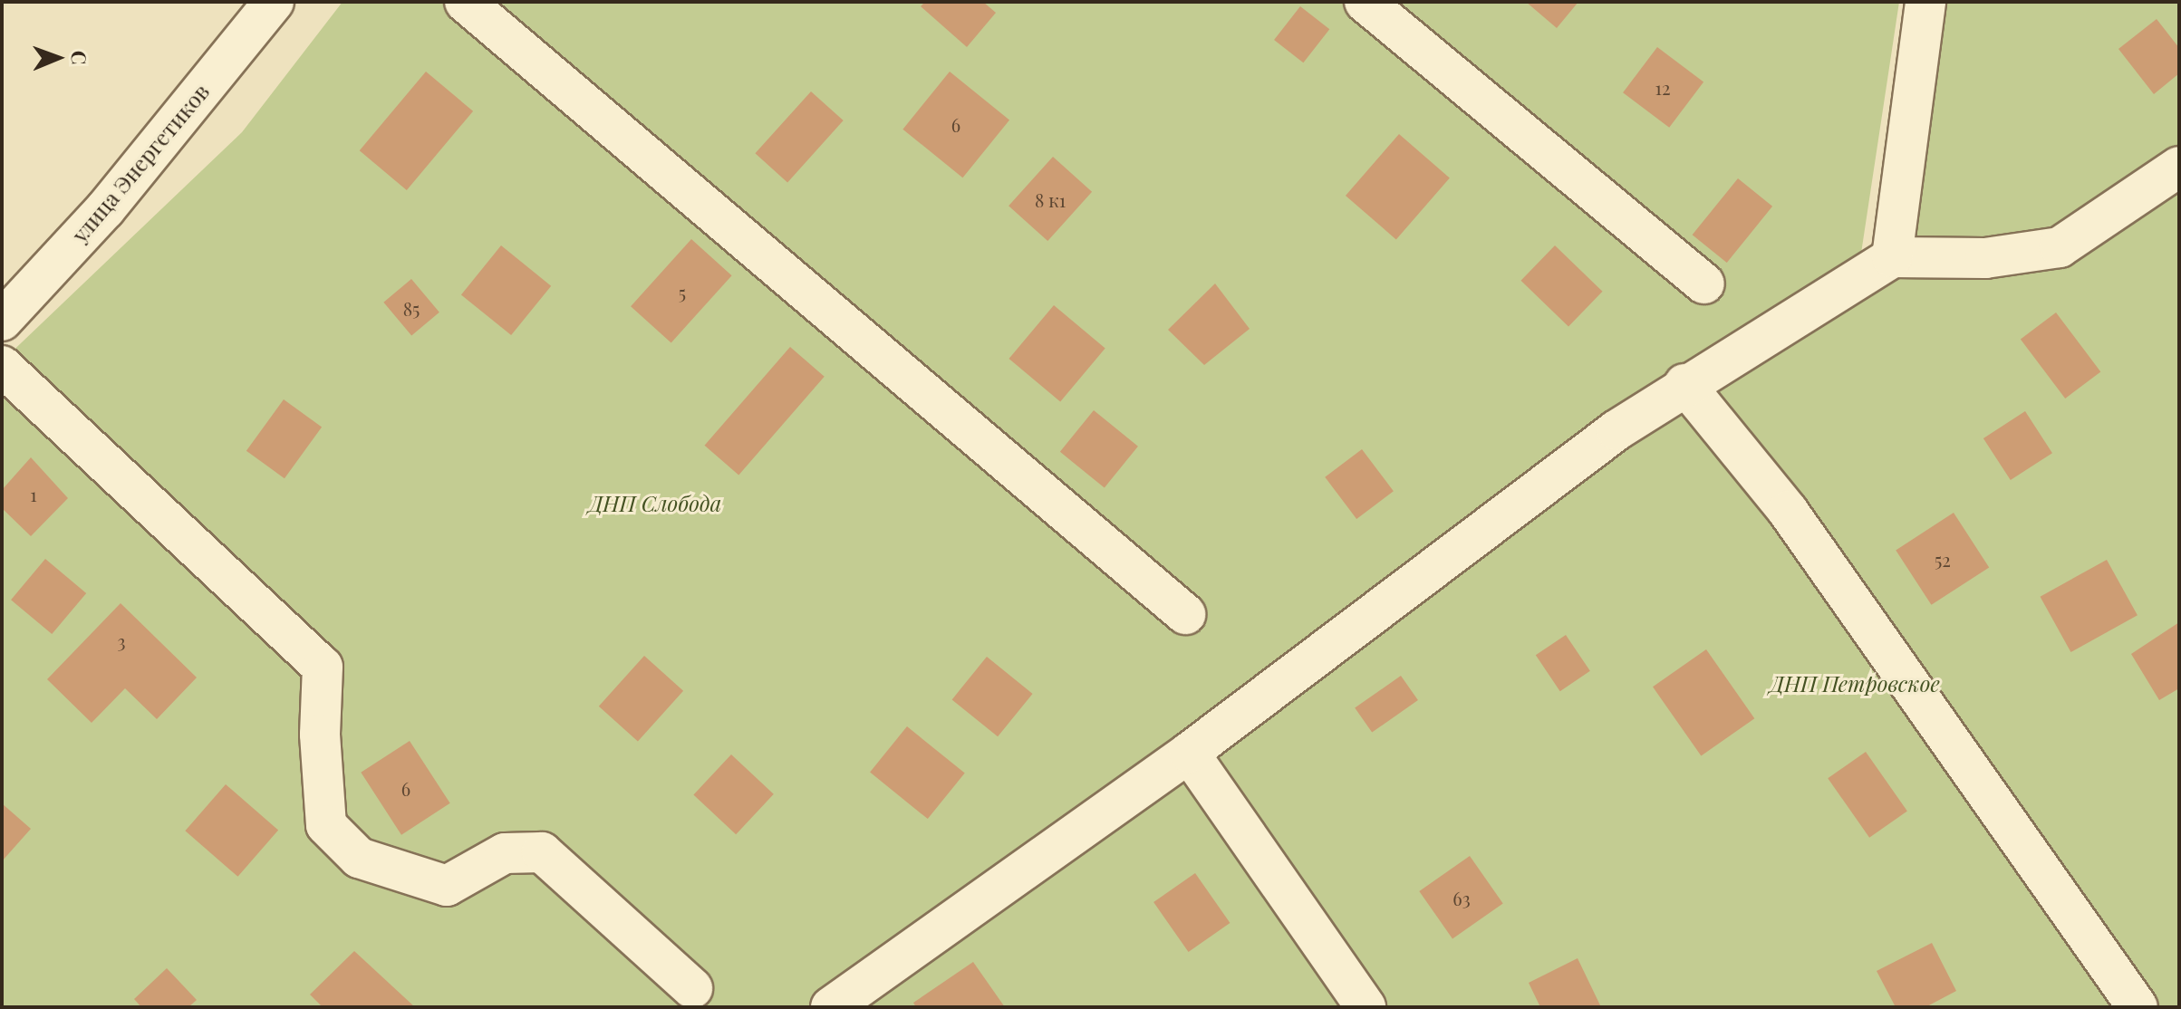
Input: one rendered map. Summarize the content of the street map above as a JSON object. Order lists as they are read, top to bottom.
{
  "streets": {
    "street": ["улица Энергетиков"]
  },
  "parks": ["ДНП Слобода", "ДНП Петровское"],
  "house_numbers": [
    "12",
    "6",
    "8 к1",
    "5",
    "85",
    "1",
    "52",
    "3",
    "6",
    "63"
  ],
  "north": "right"
}
